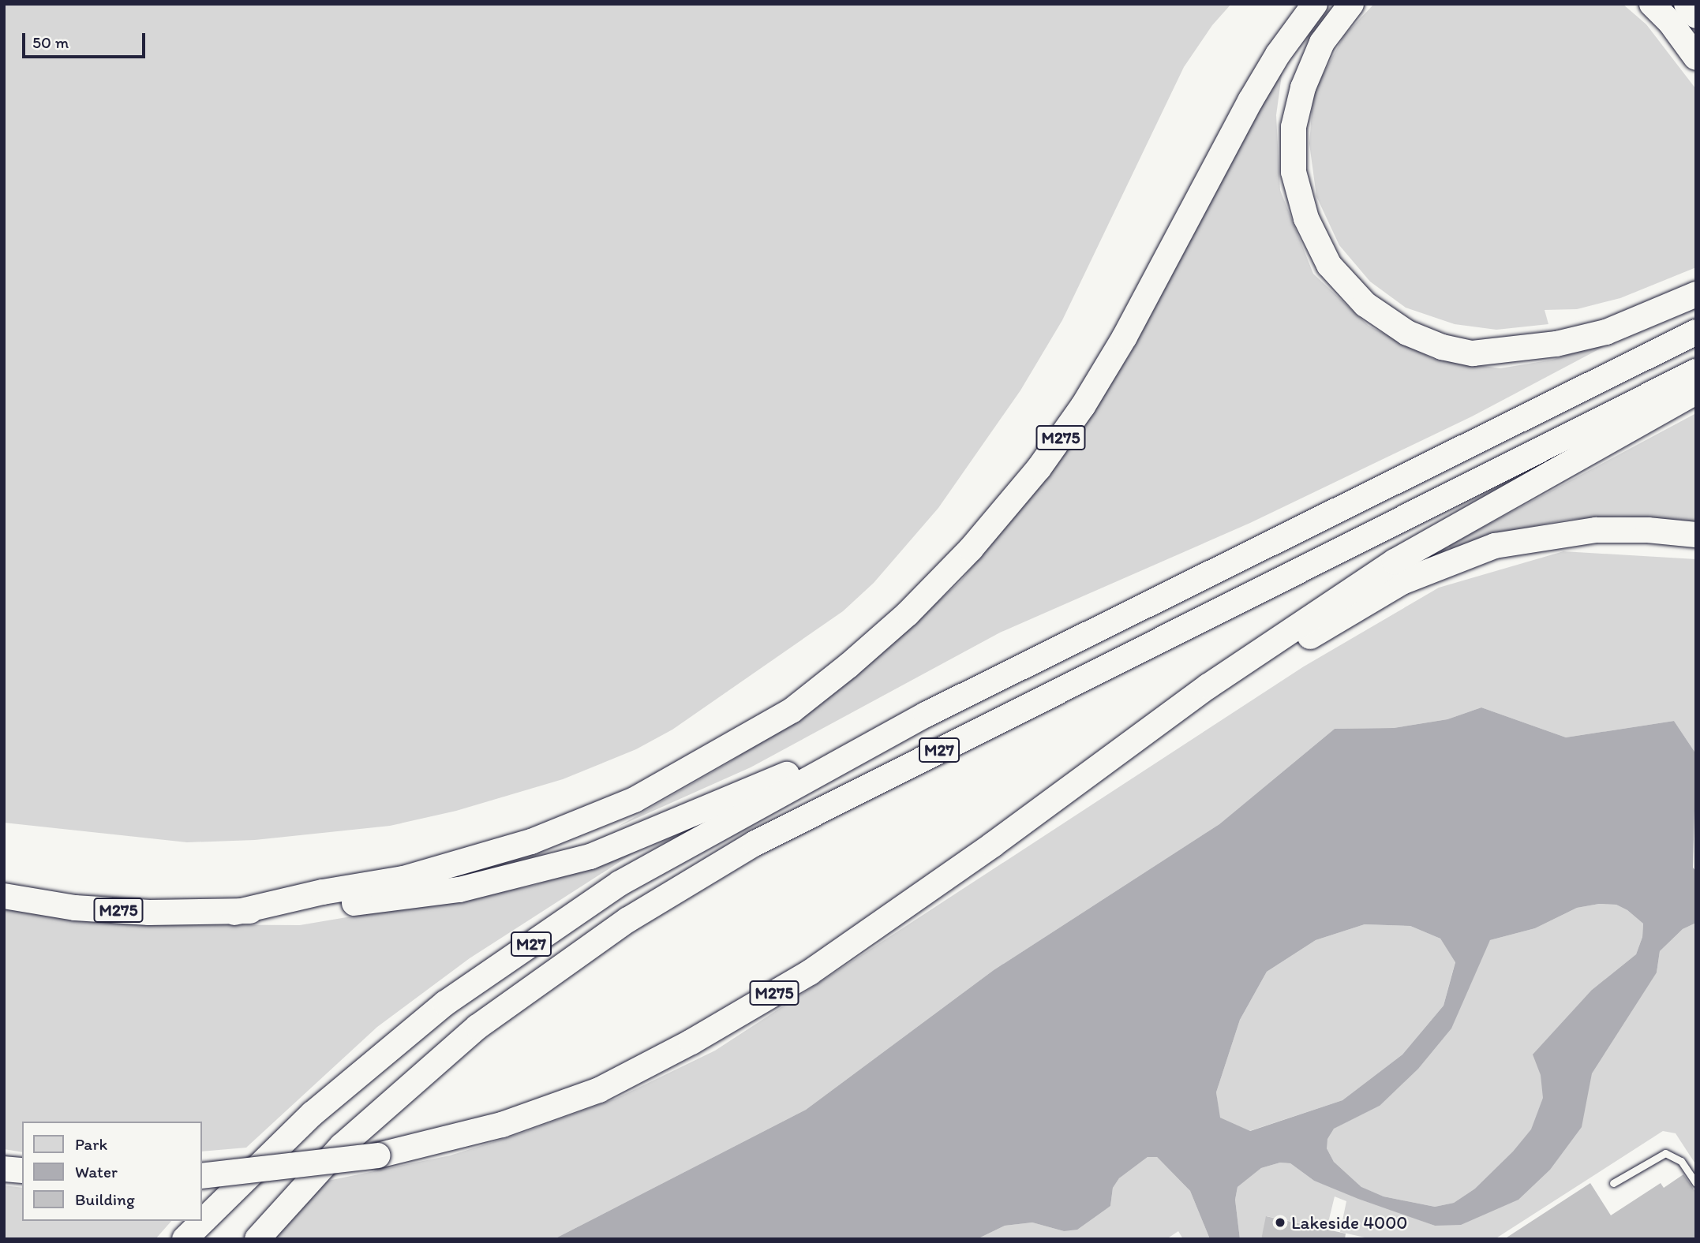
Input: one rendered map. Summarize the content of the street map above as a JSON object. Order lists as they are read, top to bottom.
{
  "streets": {
    "highway": ["M275", "M27"]
  },
  "places": ["Lakeside 4000"],
  "legend": ["Park", "Water", "Building"],
  "scale_bar": "50 m"
}
